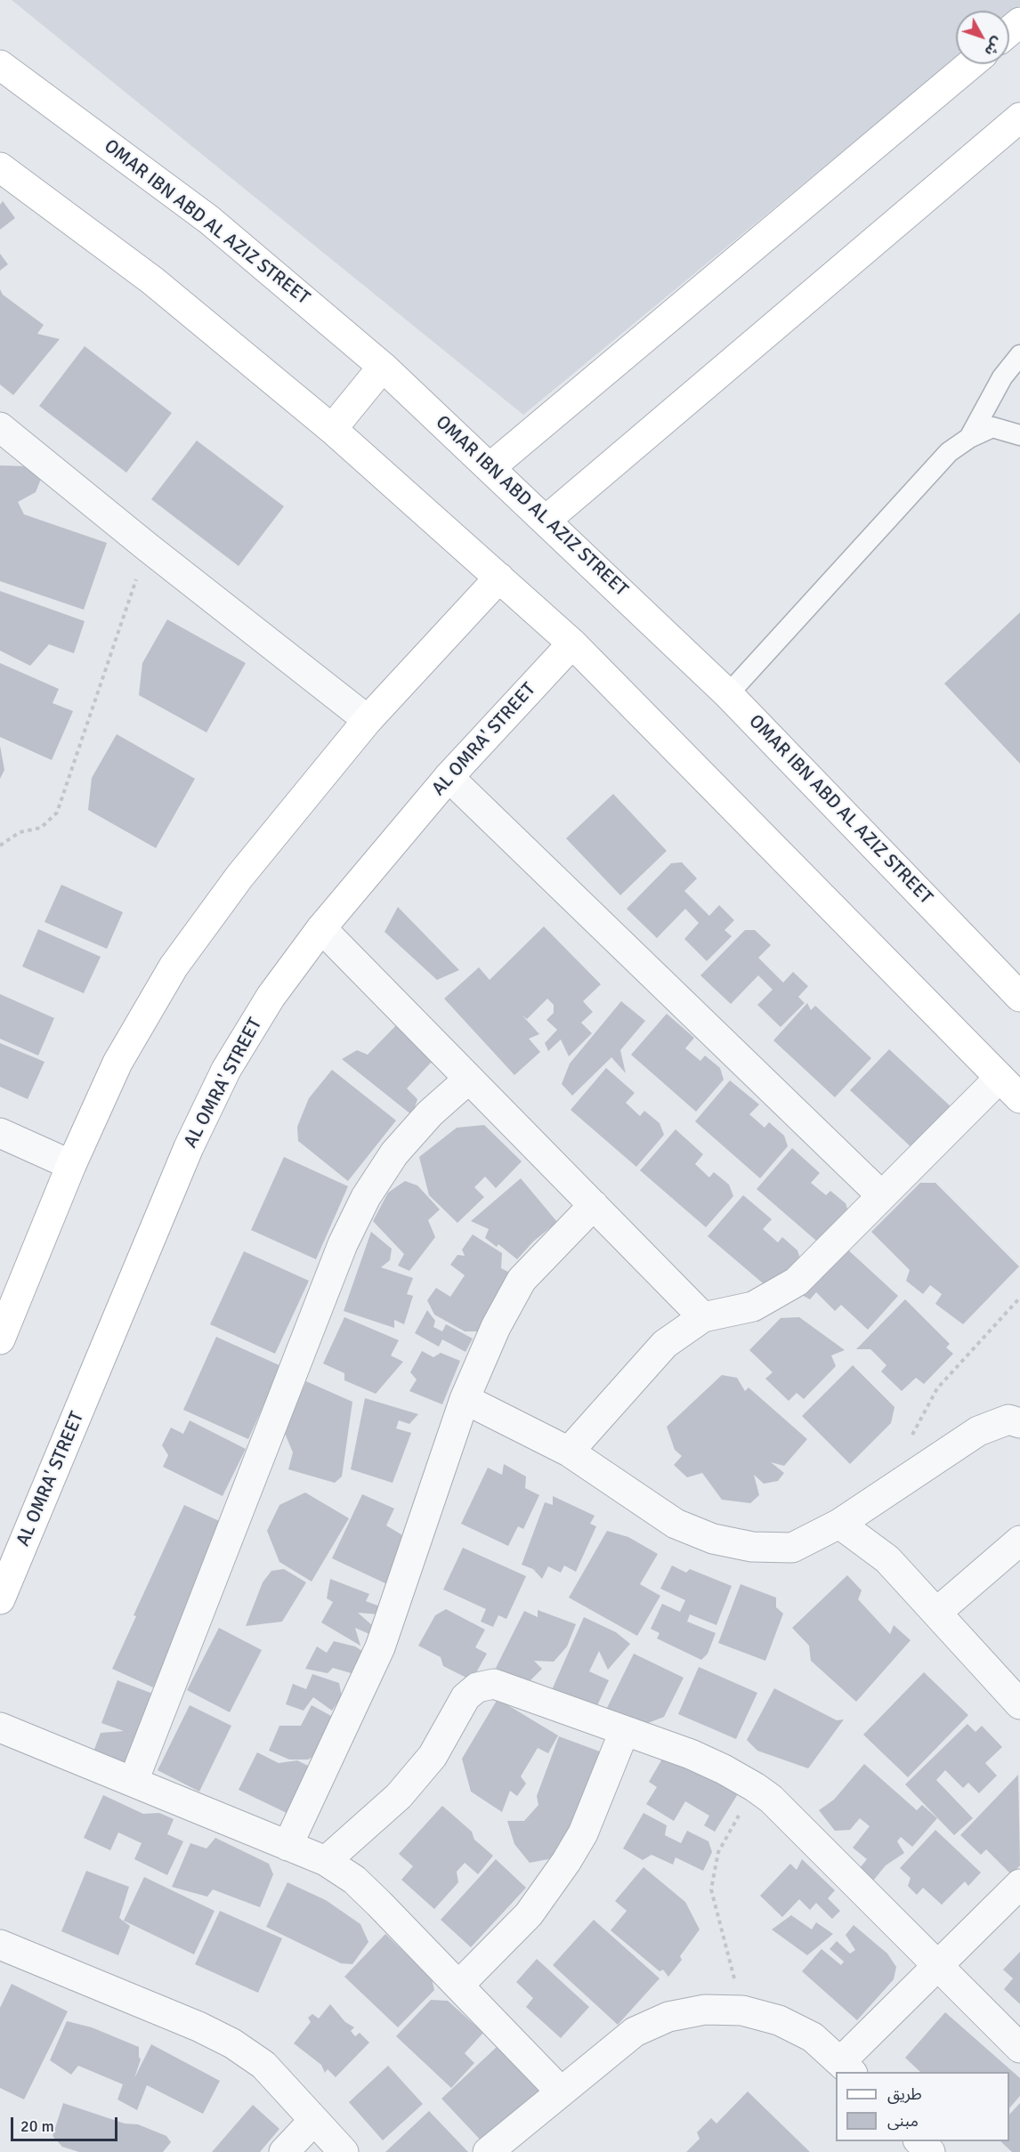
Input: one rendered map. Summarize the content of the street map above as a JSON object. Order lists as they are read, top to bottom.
{
  "streets": {
    "street": ["OMAR IBN ABD AL AZIZ STREET", "AL OMRA' STREET"]
  },
  "legend": ["طريق", "مبنى"],
  "scale_bar": "20 m",
  "north": "bottom right"
}
